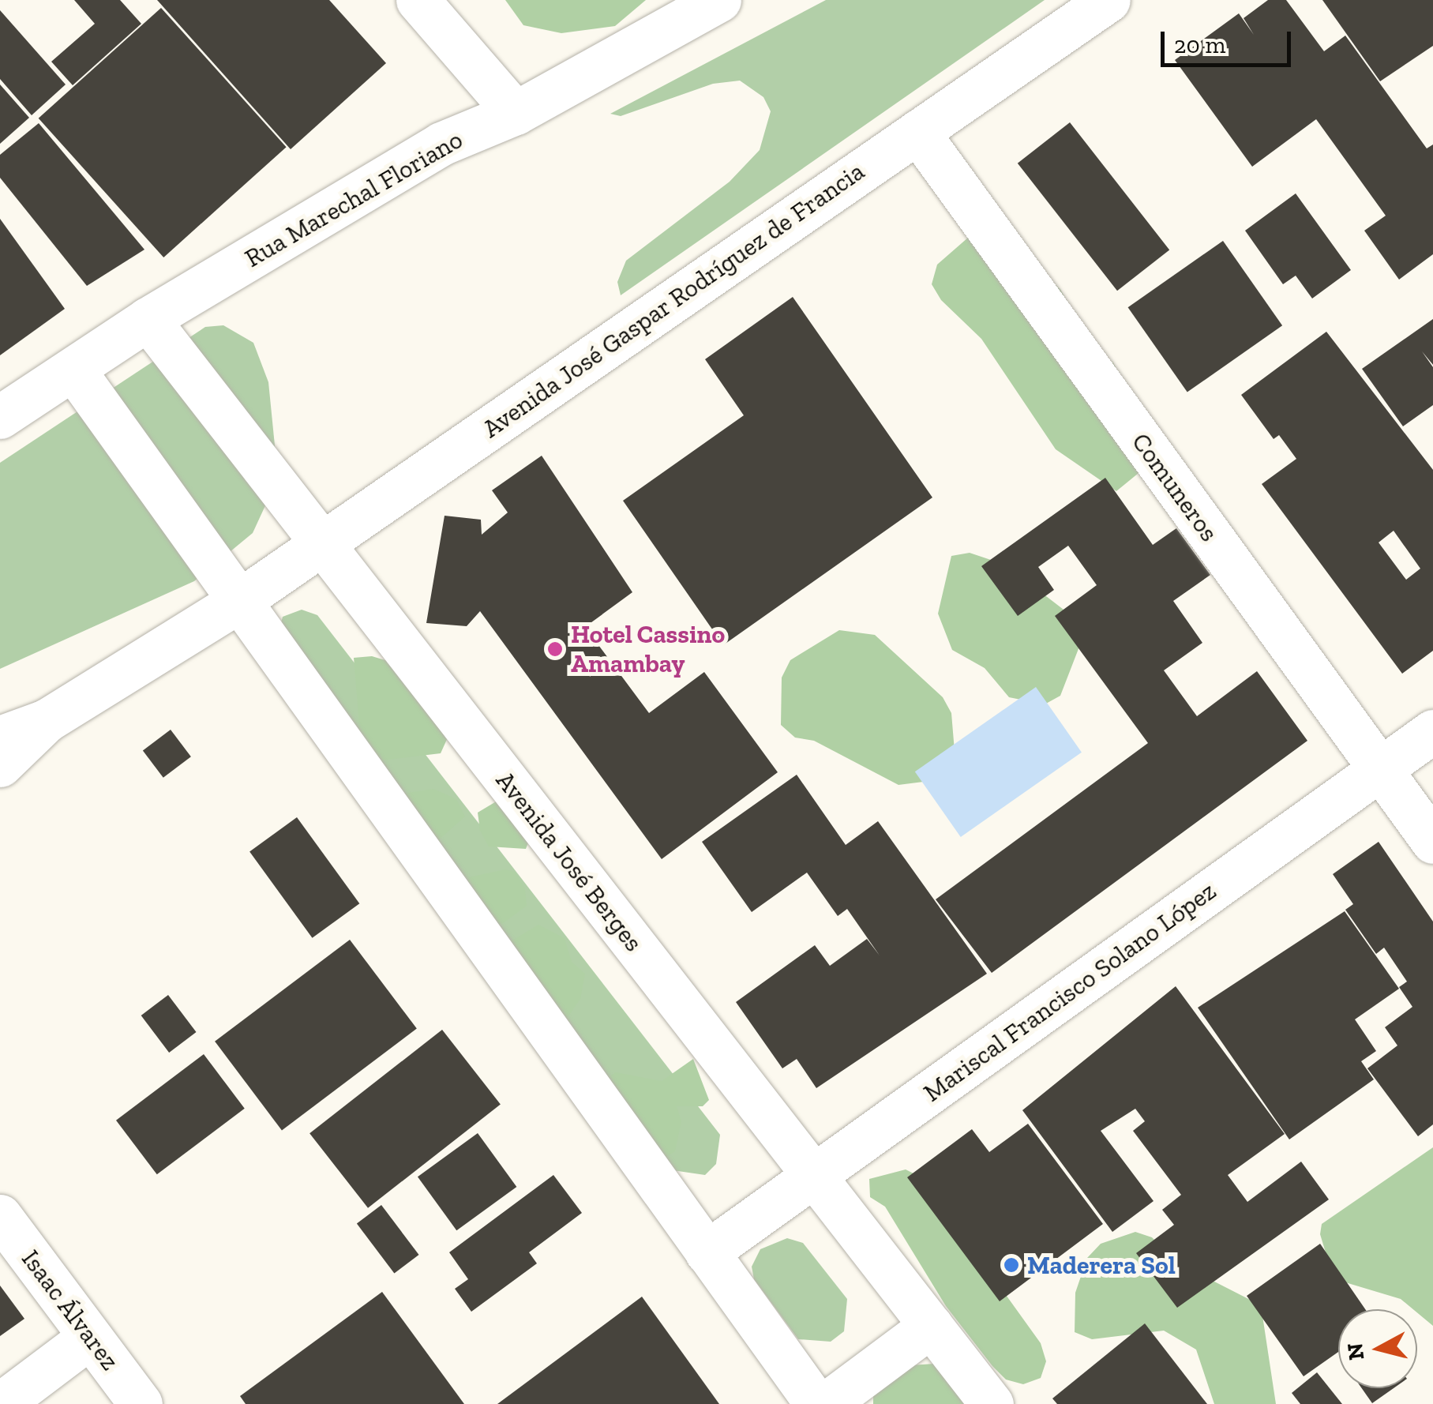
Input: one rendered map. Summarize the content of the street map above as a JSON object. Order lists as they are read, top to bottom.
{
  "streets": {
    "main road": [
      "Rua Marechal Floriano",
      "Avenida José Gaspar Rodríguez de Francia",
      "Comuneros",
      "Avenida José Berges",
      "Mariscal Francisco Solano López",
      "Isaac Álvarez"
    ]
  },
  "crossings": [
    ["Rua Marechal Floriano", "Avenida José Berges"],
    ["Avenida José Gaspar Rodríguez de Francia", "Comuneros"],
    ["Avenida José Gaspar Rodríguez de Francia", "Avenida José Berges"],
    ["Comuneros", "Mariscal Francisco Solano López"],
    ["Avenida José Berges", "Mariscal Francisco Solano López"]
  ],
  "places": ["Hotel Cassino Amambay", "Maderera Sol"],
  "scale_bar": "20 m",
  "north": "left"
}
